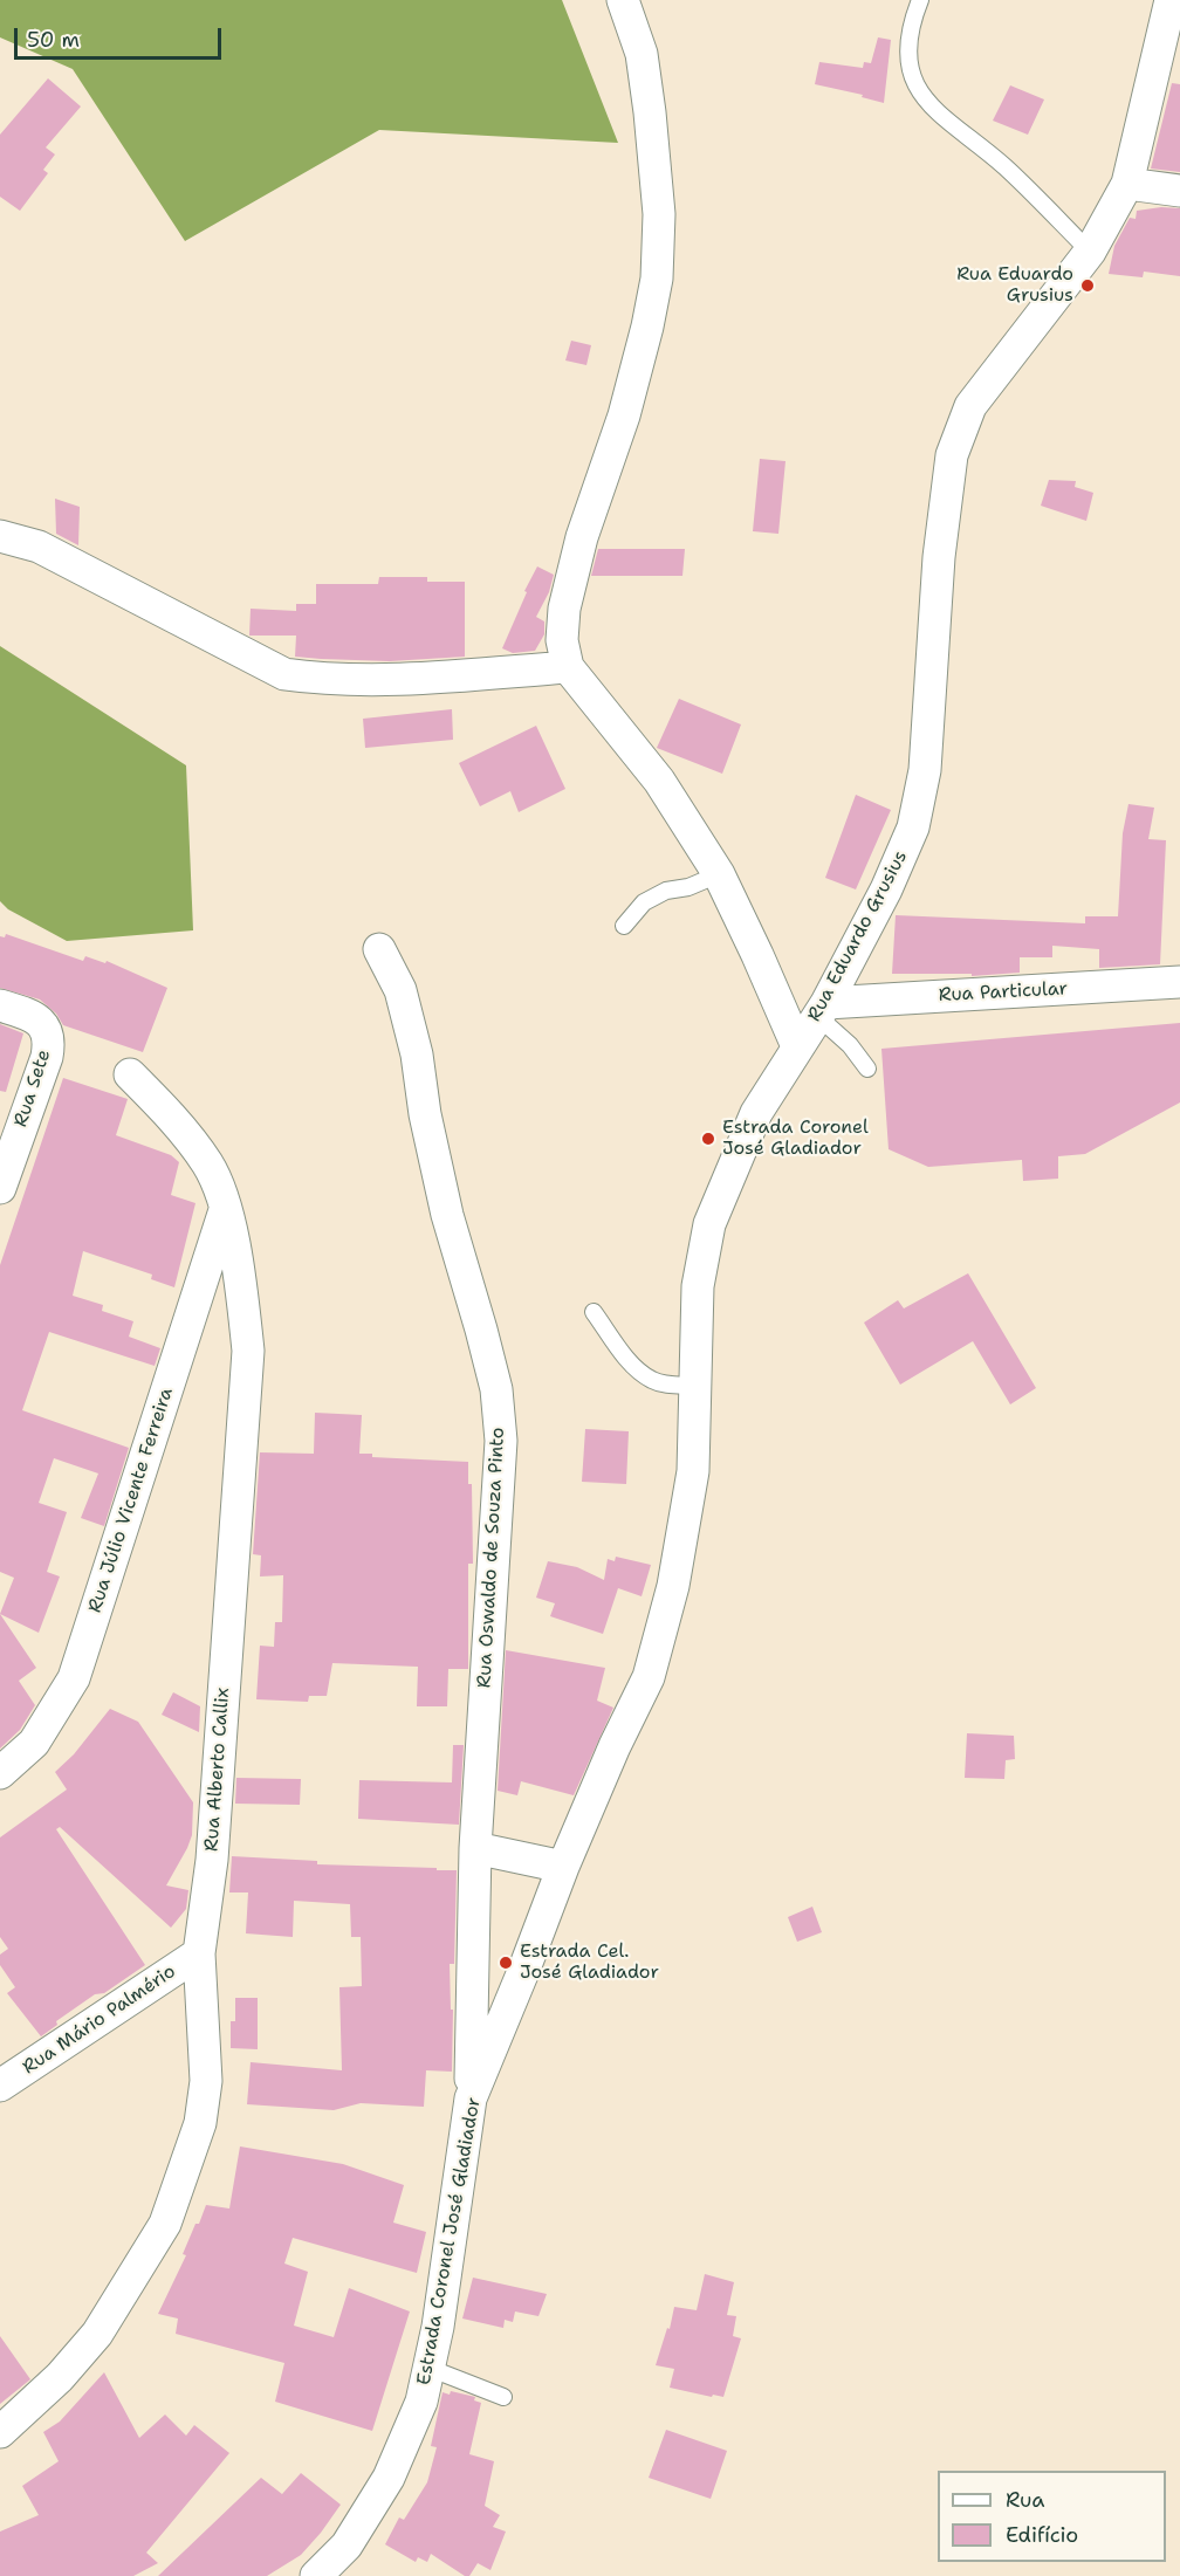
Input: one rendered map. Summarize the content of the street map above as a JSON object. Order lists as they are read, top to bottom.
{
  "streets": {
    "street": [
      "Rua Eduardo Grusius",
      "Rua Particular",
      "Rua Sete",
      "Rua Júlio Vicente Ferreira",
      "Rua Oswaldo de Souza Pinto",
      "Rua Alberto Callix",
      "Rua Mário Palmério",
      "Estrada Coronel José Gladiador"
    ]
  },
  "crossings": [
    ["Rua Eduardo Grusius", "Rua Particular"],
    ["Rua Eduardo Grusius", "Estrada Coronel José Gladiador"],
    ["Rua Júlio Vicente Ferreira", "Rua Alberto Callix"],
    ["Rua Oswaldo de Souza Pinto", "Estrada Coronel José Gladiador"],
    ["Rua Alberto Callix", "Rua Mário Palmério"]
  ],
  "places": ["Rua Eduardo Grusius", "Estrada Coronel José Gladiador", "Estrada Cel. José Gladiador"],
  "legend": ["Rua", "Edifício"],
  "scale_bar": "50 m"
}
